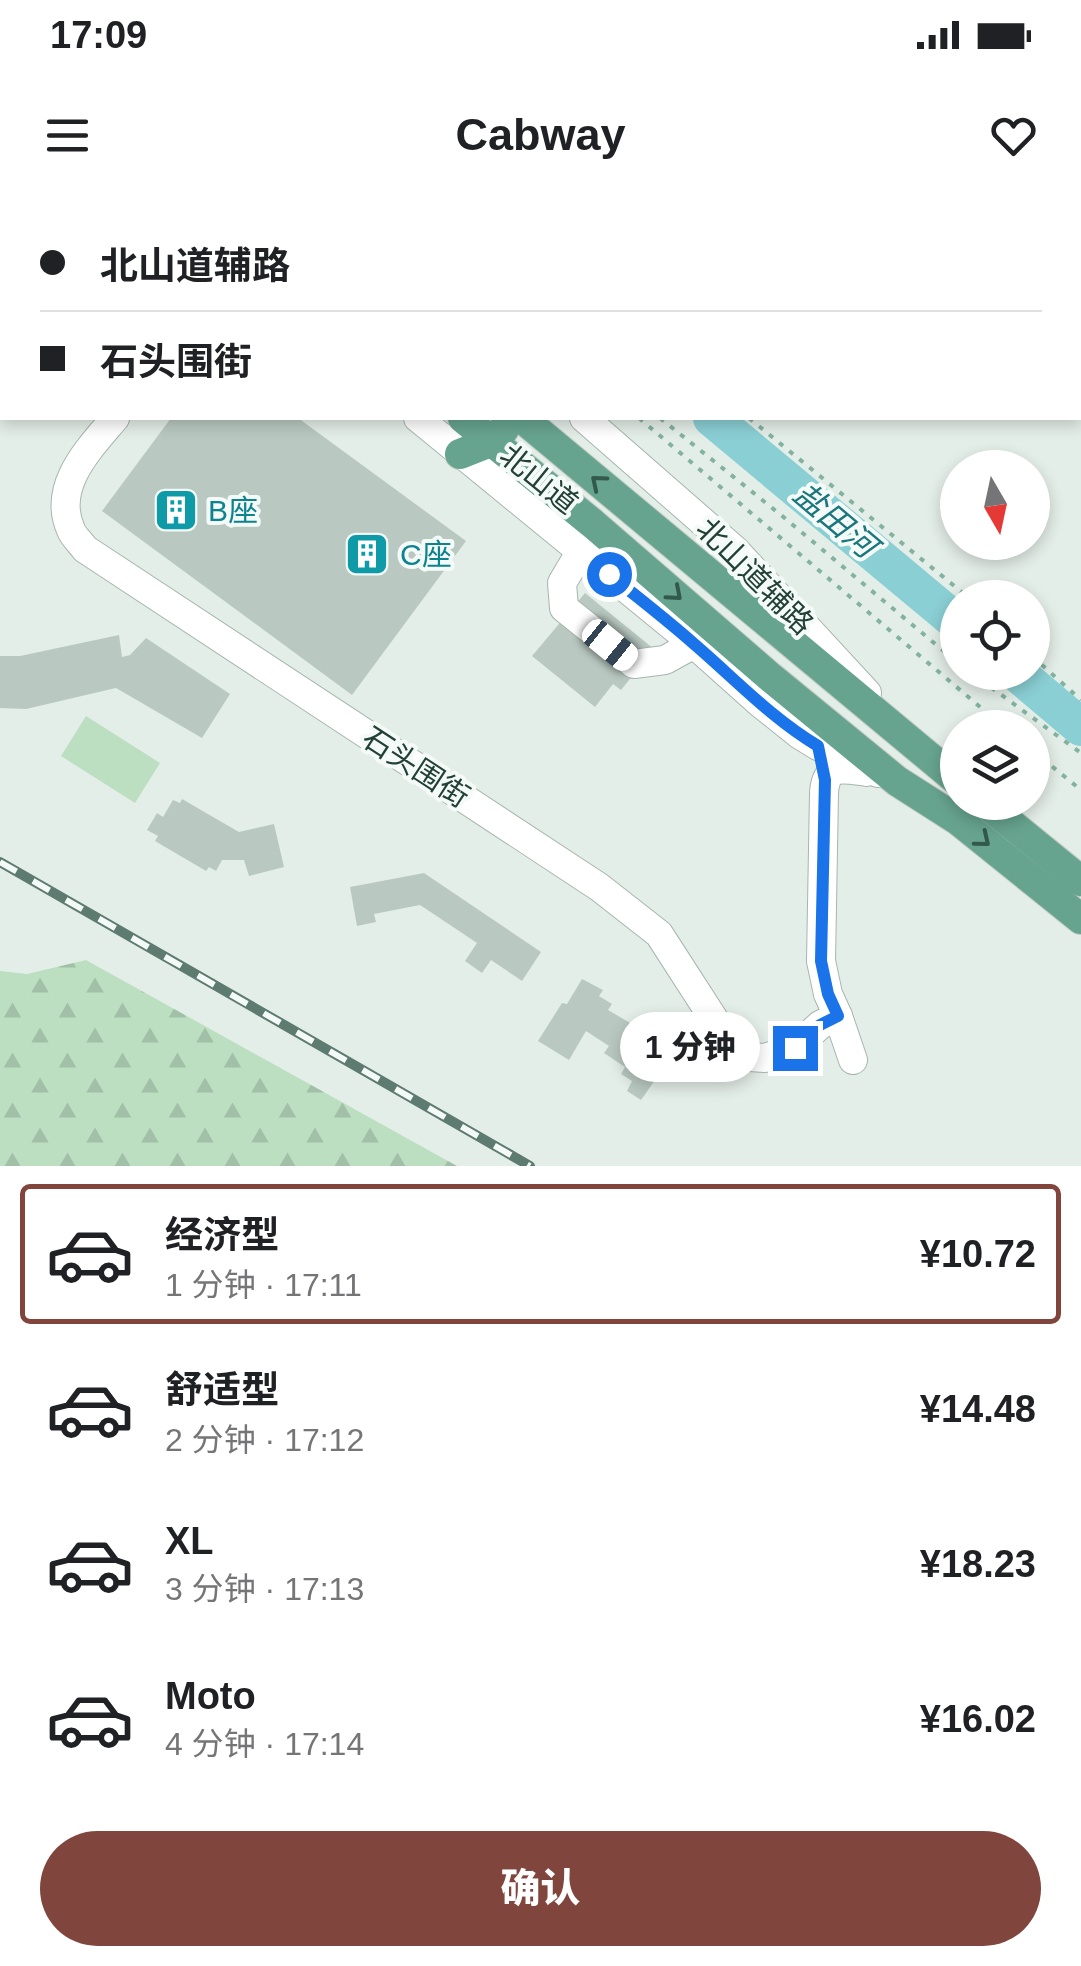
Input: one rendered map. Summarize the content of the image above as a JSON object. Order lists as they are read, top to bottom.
{
  "streets": {
    "main road": ["北山道"],
    "street": ["北山道辅路", "石头围街"]
  },
  "crossings": [
    ["北山道", "北山道辅路"]
  ],
  "water": ["盐田河"],
  "places": {
    "building": ["B座", "C座"]
  },
  "north": "bottom",
  "page": {
    "status": "17:09",
    "header": "Cabway",
    "banner": ["北山道辅路", "石头围街"],
    "bubble": "1 分钟",
    "list": [
      {
        "name": "经济型",
        "note": "1 分钟 · 17:11",
        "value": "¥10.72"
      },
      {
        "name": "舒适型",
        "note": "2 分钟 · 17:12",
        "value": "¥14.48"
      },
      {
        "name": "XL",
        "note": "3 分钟 · 17:13",
        "value": "¥18.23"
      },
      {
        "name": "Moto",
        "note": "4 分钟 · 17:14",
        "value": "¥16.02"
      }
    ],
    "buttons": "确认"
  }
}
